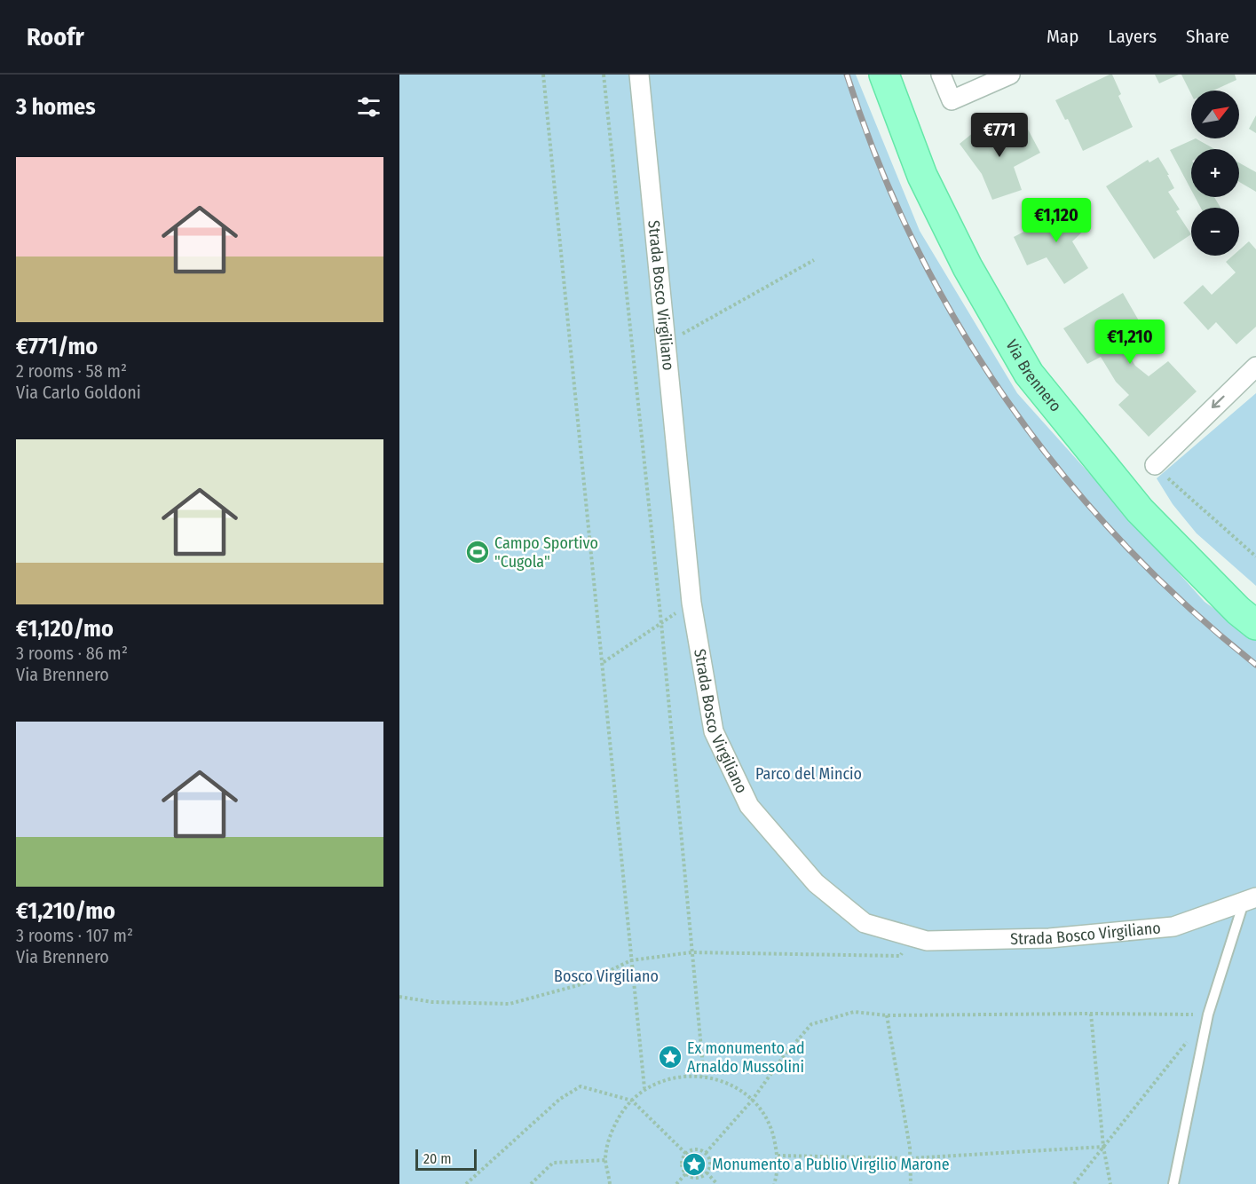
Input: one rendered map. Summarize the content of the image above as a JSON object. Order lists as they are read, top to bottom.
{
  "streets": {
    "main road": ["Via Brennero"],
    "street": ["Strada Bosco Virgiliano"]
  },
  "parks": ["Parco del Mincio", "Bosco Virgiliano"],
  "places": {
    "sports": ["Campo Sportivo \"Cugola\""],
    "place": ["Ex monumento ad Arnaldo Mussolini", "Monumento a Publio Virgilio Marone"]
  },
  "scale_bar": "20 m",
  "north": "top right",
  "page": {
    "header": "Roofr",
    "nav": ["Map", "Layers", "Share"],
    "heading": "3 homes",
    "map_buttons": ["+", "−"],
    "price": ["€771", "€1,120", "€1,210"],
    "list": [
      {
        "name": "€771/mo",
        "note": "2 rooms · 58 m² · Via Carlo Goldoni"
      },
      {
        "name": "€1,120/mo",
        "note": "3 rooms · 86 m² · Via Brennero"
      },
      {
        "name": "€1,210/mo",
        "note": "3 rooms · 107 m² · Via Brennero"
      }
    ],
    "scale": "20 m"
  }
}
